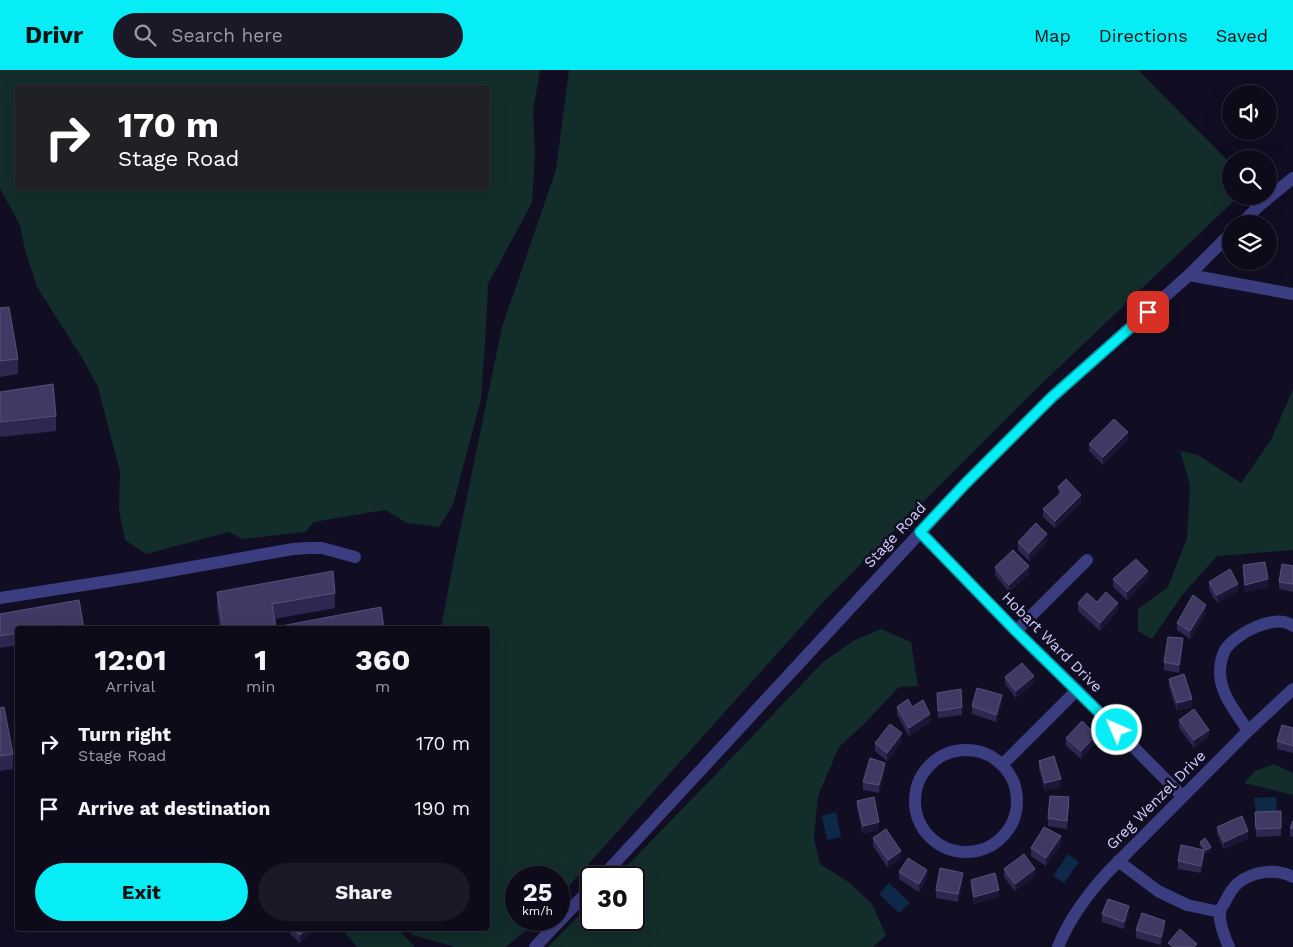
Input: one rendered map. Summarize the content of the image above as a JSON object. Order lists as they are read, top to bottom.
{
  "streets": {
    "street": ["Stage Road", "Hobart Ward Drive", "Greg Wenzel Drive"]
  },
  "crossings": [
    ["Stage Road", "Hobart Ward Drive"],
    ["Hobart Ward Drive", "Greg Wenzel Drive"]
  ],
  "page": {
    "header": "Drivr",
    "search": "Search here",
    "nav": ["Map", "Directions", "Saved"],
    "turn": ["170 m", "Stage Road"],
    "eta": [
      "12:01",
      "Arrival",
      "1",
      "min",
      "360",
      "m"
    ],
    "list": [
      {
        "name": "Turn right",
        "note": "Stage Road",
        "value": "170 m"
      },
      {
        "name": "Arrive at destination",
        "value": "190 m"
      }
    ],
    "buttons": ["Exit", "Share"],
    "speed": "25 km/h",
    "limit": "30"
  }
}
